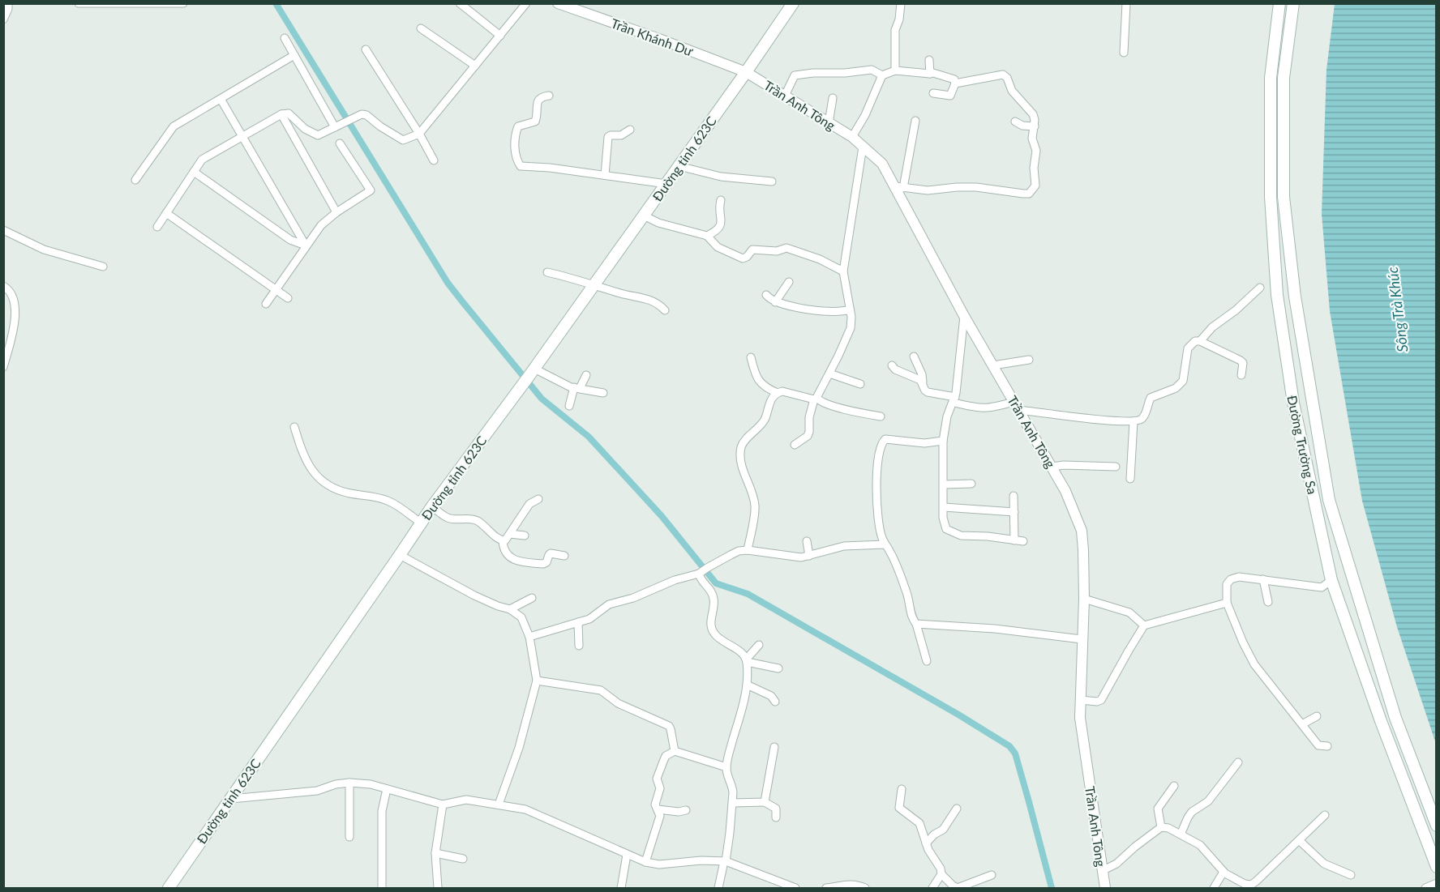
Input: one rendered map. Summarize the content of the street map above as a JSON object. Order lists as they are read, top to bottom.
{
  "streets": {
    "main road": ["Đường tỉnh 623C", "Đường Trường Sa"],
    "street": ["Trần Khánh Dư", "Trần Anh Tông"]
  },
  "crossings": [
    ["Trần Khánh Dư", "Trần Anh Tông"],
    ["Trần Khánh Dư", "Đường tỉnh 623C"],
    ["Trần Anh Tông", "Đường tỉnh 623C"]
  ],
  "water": ["Sông Trà Khúc"]
}
